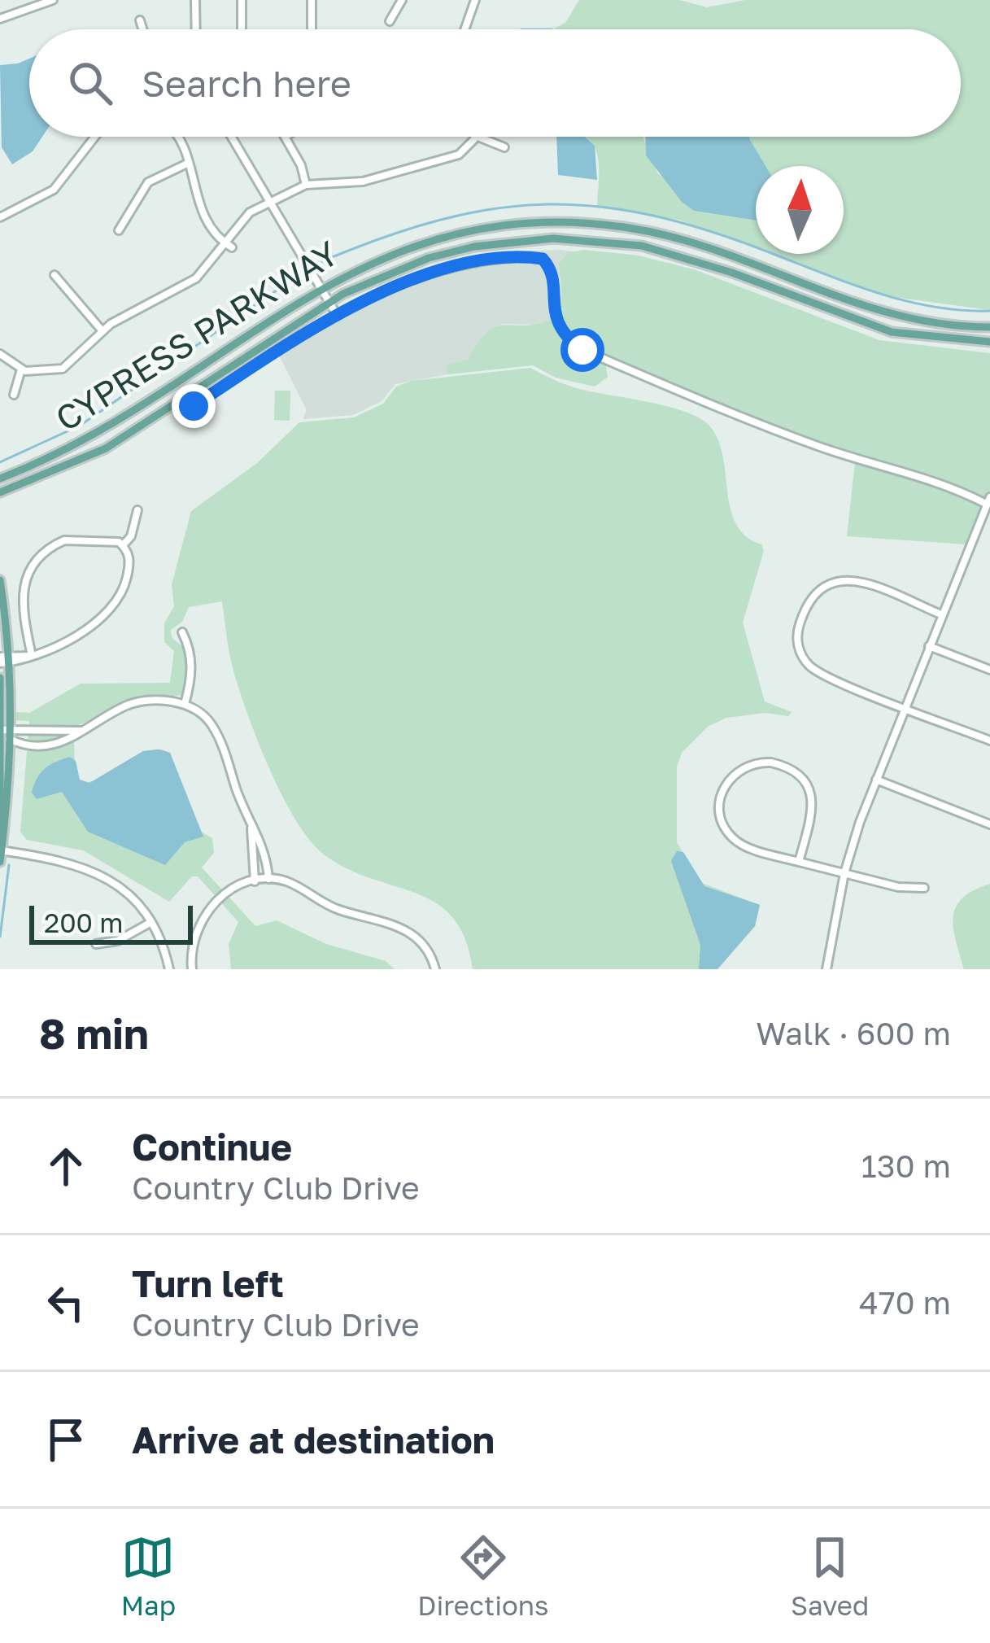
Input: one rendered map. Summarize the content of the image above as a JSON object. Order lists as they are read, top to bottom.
{
  "streets": {
    "main road": ["CYPRESS PARKWAY"]
  },
  "scale_bar": "200 m",
  "north": "top",
  "page": {
    "search": "Search here",
    "scale": "200 m",
    "heading": ["8 min", "Walk · 600 m"],
    "list": [
      ["Continue", "Country Club Drive", "130 m"],
      ["Turn left", "Country Club Drive", "470 m"],
      "Arrive at destination"
    ],
    "nav": ["Map", "Directions", "Saved"]
  }
}
